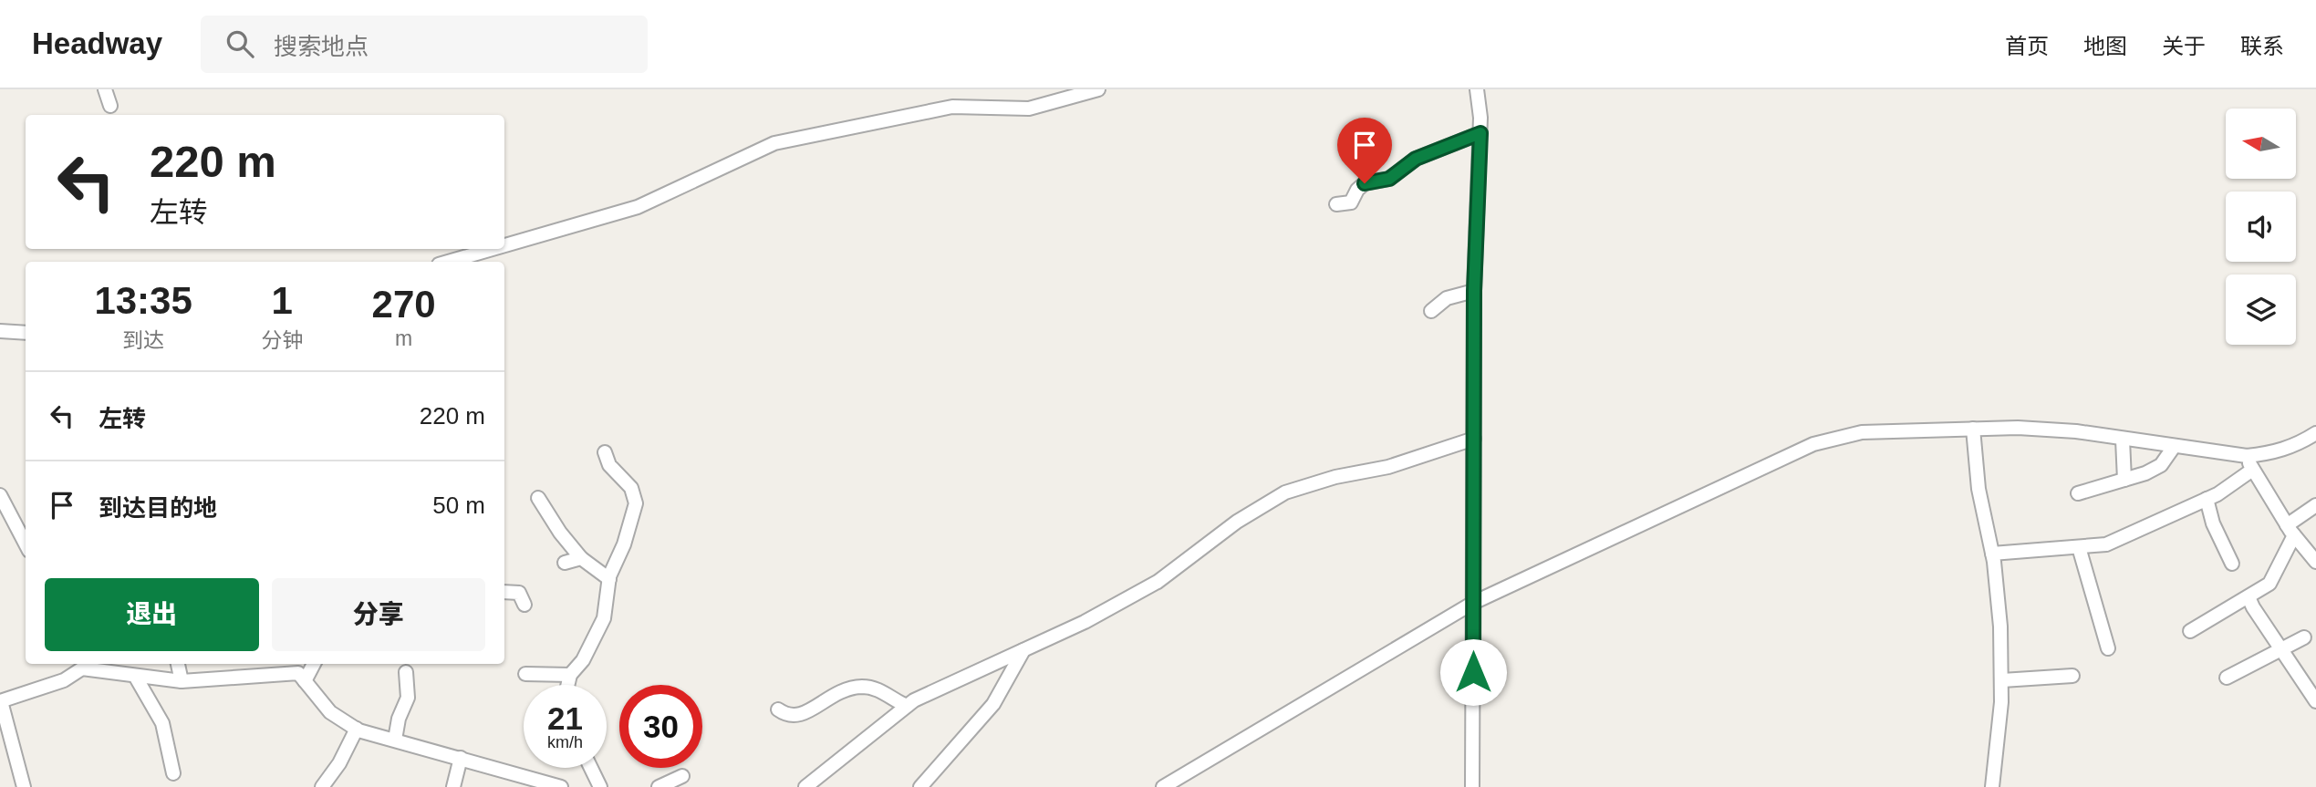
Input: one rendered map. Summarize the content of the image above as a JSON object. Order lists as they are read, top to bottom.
{
  "north": "left",
  "page": {
    "header": "Headway",
    "search": "搜索地点",
    "nav": [
      "首页",
      "地图",
      "关于",
      "联系"
    ],
    "turn": ["220 m", "左转"],
    "eta": [
      "13:35",
      "到达",
      "1",
      "分钟",
      "270",
      "m"
    ],
    "list": [
      {
        "name": "左转",
        "value": "220 m"
      },
      {
        "name": "到达目的地",
        "value": "50 m"
      }
    ],
    "buttons": ["退出", "分享"],
    "speed": "21 km/h",
    "limit": "30"
  }
}
